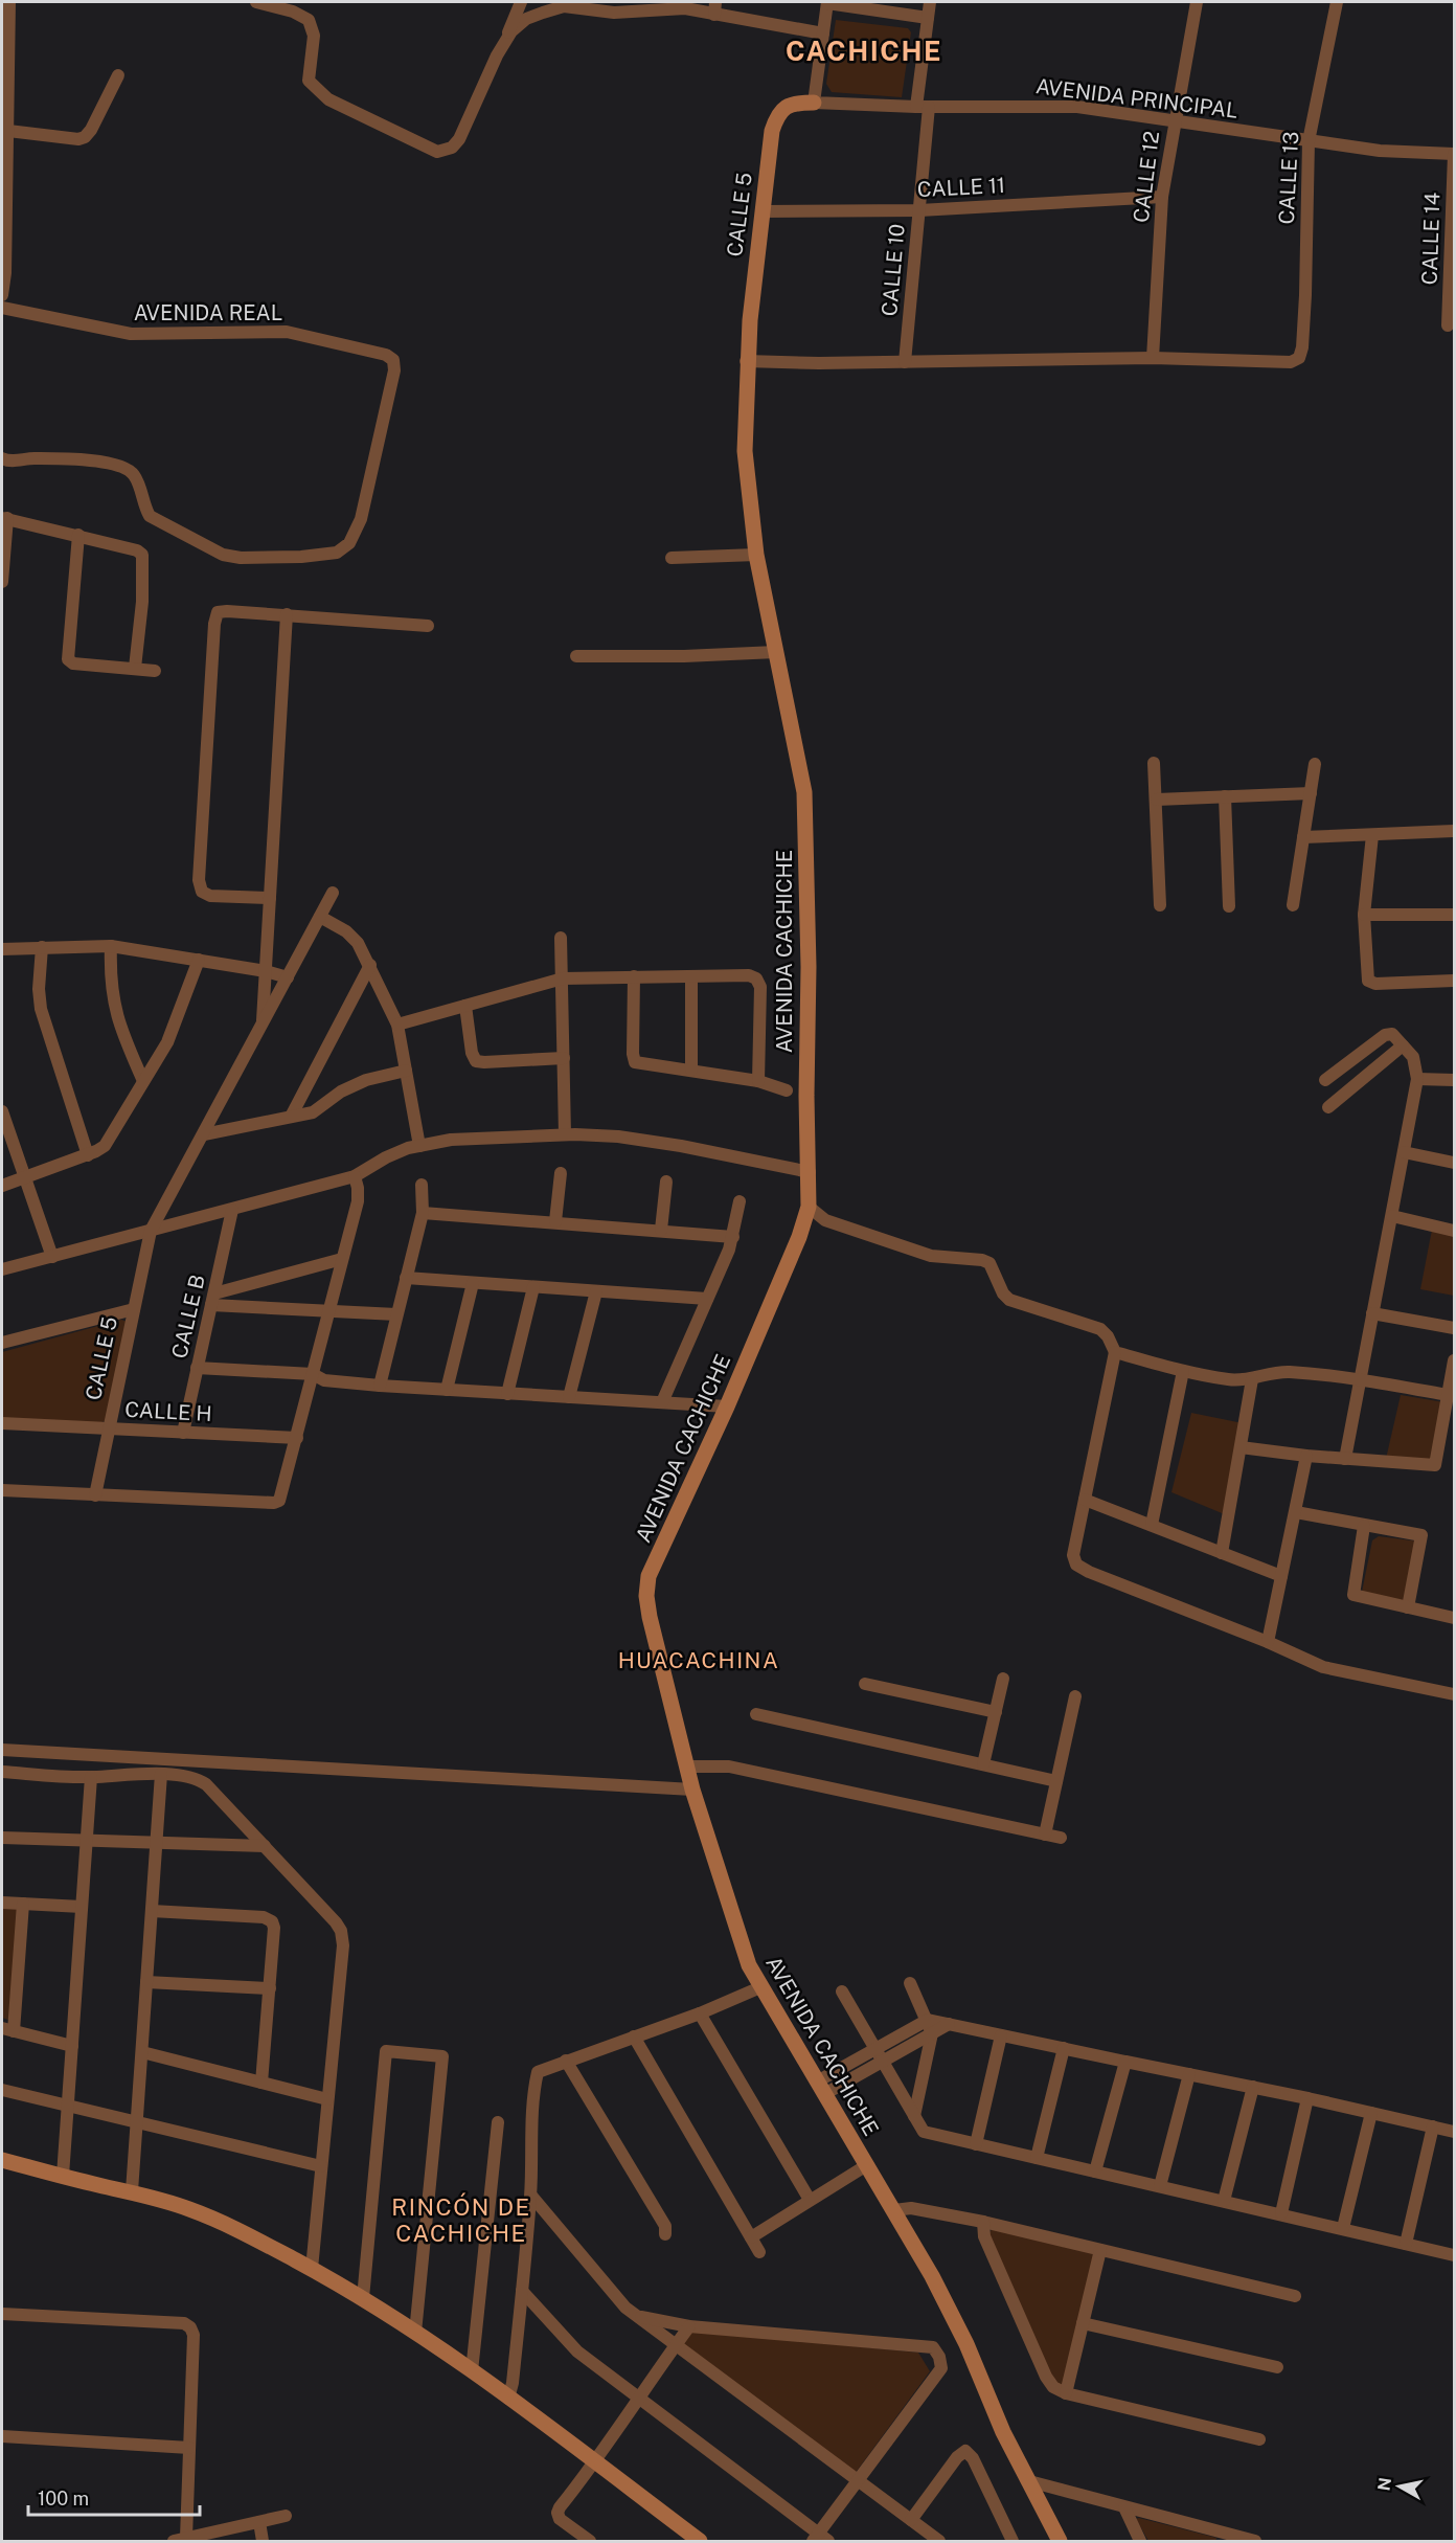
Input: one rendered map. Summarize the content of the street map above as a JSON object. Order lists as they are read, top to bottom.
{
  "streets": {
    "street": [
      "AVENIDA PRINCIPAL",
      "CALLE 12",
      "CALLE 13",
      "CALLE 11",
      "CALLE 5",
      "CALLE 14",
      "CALLE 10",
      "AVENIDA REAL",
      "AVENIDA CACHICHE",
      "CALLE B",
      "CALLE H"
    ]
  },
  "crossings": [
    ["AVENIDA PRINCIPAL", "CALLE 12"],
    ["AVENIDA PRINCIPAL", "CALLE 13"],
    ["AVENIDA PRINCIPAL", "CALLE 5"],
    ["AVENIDA PRINCIPAL", "CALLE 14"],
    ["AVENIDA PRINCIPAL", "CALLE 10"],
    ["CALLE 12", "CALLE 13"],
    ["CALLE 12", "CALLE 11"],
    ["CALLE 11", "CALLE 5"],
    ["CALLE 11", "CALLE 10"],
    ["CALLE 5", "AVENIDA CACHICHE"],
    ["CALLE 5", "CALLE H"],
    ["CALLE B", "CALLE H"]
  ],
  "districts": ["CACHICHE", "HUACACHINA", "RINCÓN DE CACHICHE"],
  "scale_bar": "100 m",
  "north": "left"
}
